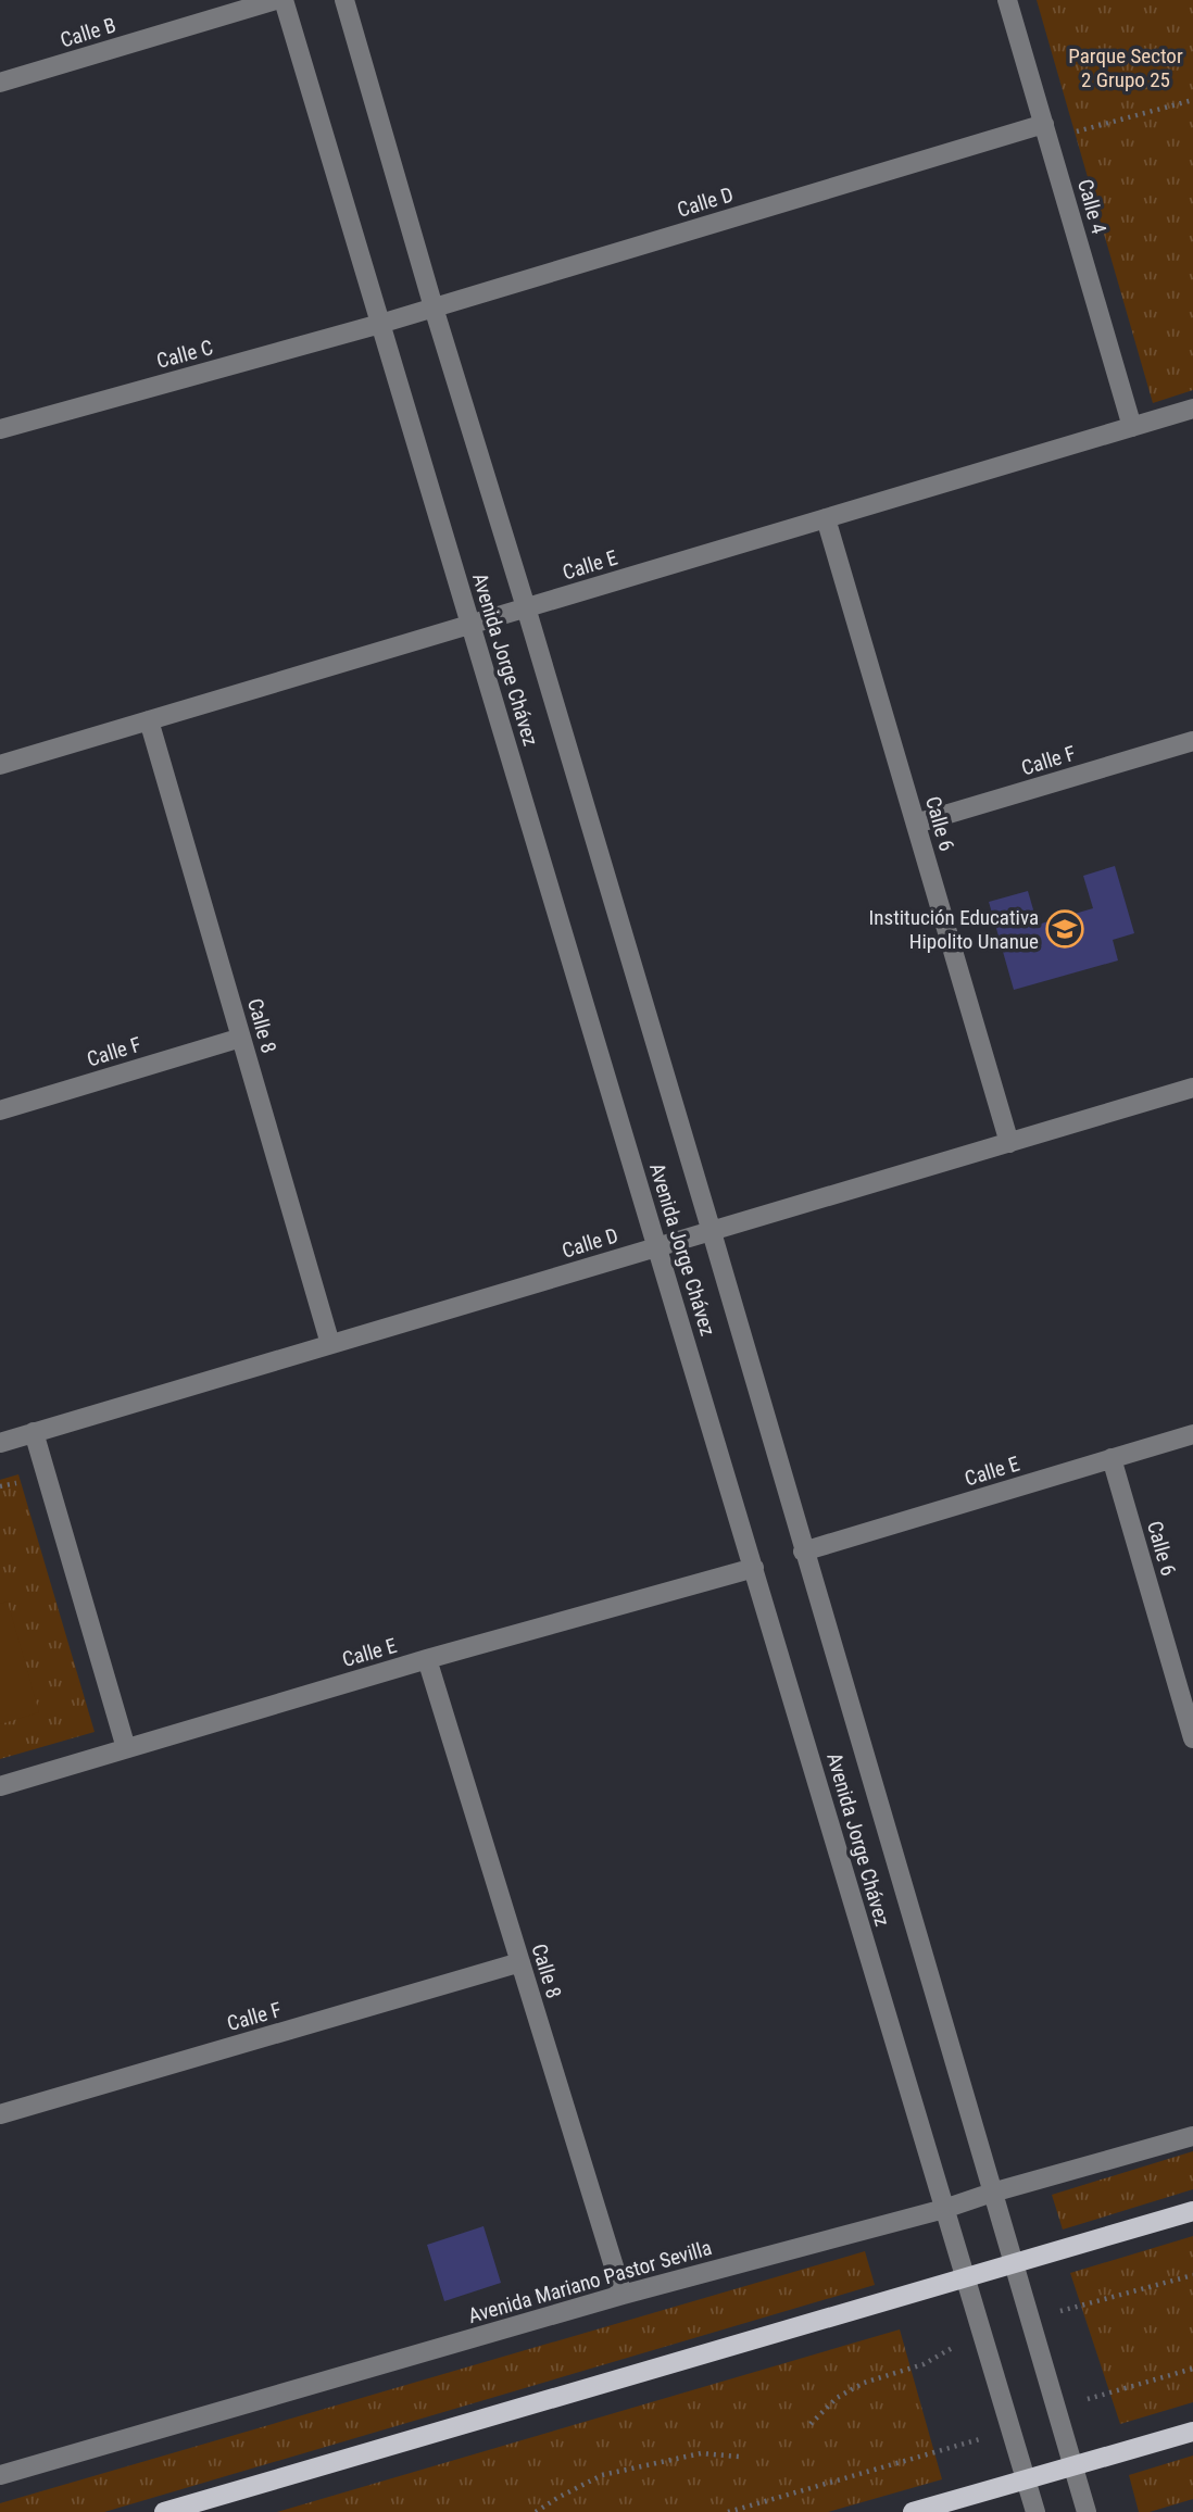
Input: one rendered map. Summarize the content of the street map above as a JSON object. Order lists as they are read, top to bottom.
{
  "streets": {
    "street": [
      "Calle B",
      "Calle D",
      "Calle 4",
      "Calle C",
      "Calle E",
      "Avenida Jorge Chávez",
      "Calle F",
      "Calle 6",
      "Calle 8",
      "Avenida Mariano Pastor Sevilla"
    ]
  },
  "crossings": [
    ["Calle D", "Calle 4"],
    ["Calle D", "Calle C"],
    ["Calle D", "Avenida Jorge Chávez"],
    ["Calle D", "Calle 6"],
    ["Calle D", "Calle 8"],
    ["Calle 4", "Calle E"],
    ["Calle C", "Avenida Jorge Chávez"],
    ["Calle E", "Avenida Jorge Chávez"],
    ["Calle E", "Calle 6"],
    ["Calle E", "Calle 8"],
    ["Avenida Jorge Chávez", "Avenida Mariano Pastor Sevilla"],
    ["Calle F", "Calle 6"],
    ["Calle F", "Calle 8"],
    ["Calle 8", "Avenida Mariano Pastor Sevilla"]
  ],
  "parks": ["Parque Sector 2 Grupo 25"],
  "places": {
    "school or university": ["Institución Educativa Hipolito Unanue"]
  }
}
